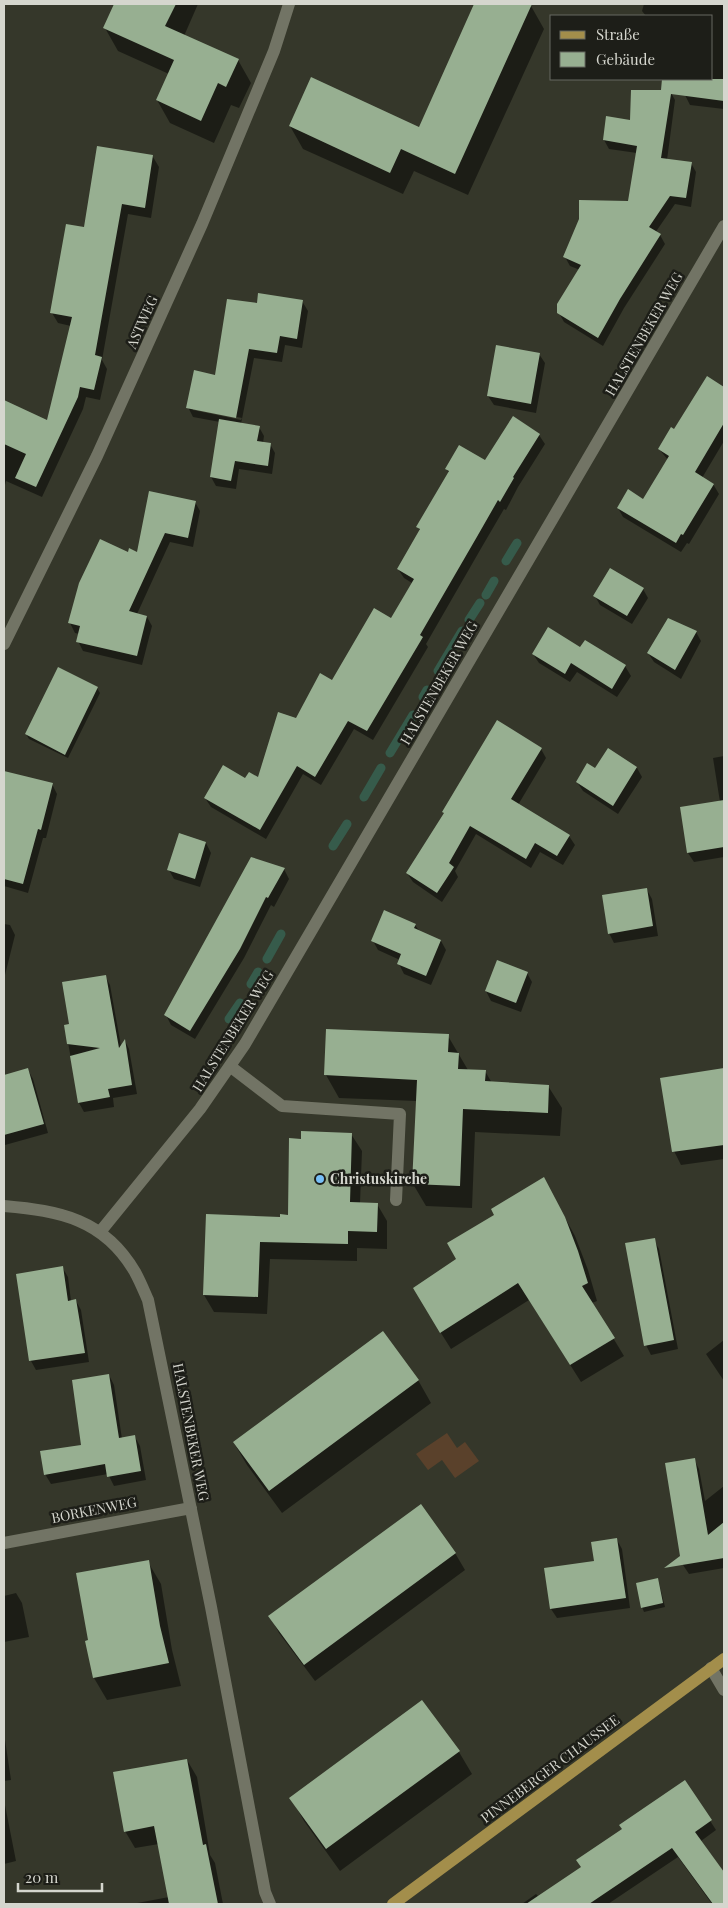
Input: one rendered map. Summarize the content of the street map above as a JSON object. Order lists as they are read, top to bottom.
{
  "streets": {
    "main road": ["PINNEBERGER CHAUSSEE"],
    "street": ["ASTWEG", "HALSTENBEKER WEG", "BORKENWEG"]
  },
  "crossings": [
    ["HALSTENBEKER WEG", "BORKENWEG"]
  ],
  "places": ["Christuskirche"],
  "legend": ["Straße", "Gebäude"],
  "scale_bar": "20 m"
}
